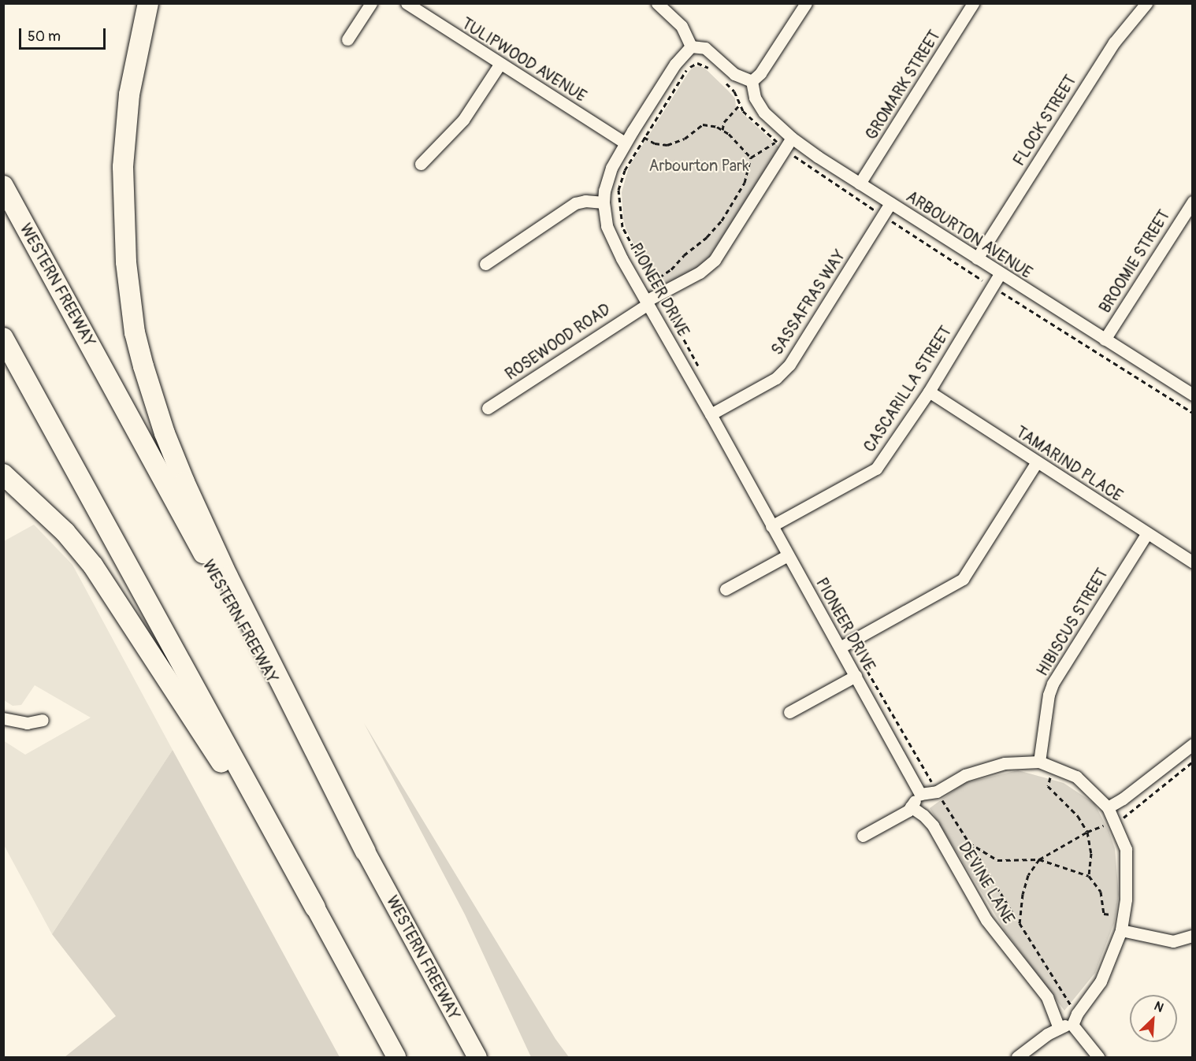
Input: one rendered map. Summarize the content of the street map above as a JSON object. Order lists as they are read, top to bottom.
{
  "streets": {
    "highway": ["WESTERN FREEWAY"],
    "street": [
      "TULIPWOOD AVENUE",
      "GROMARK STREET",
      "FLOCK STREET",
      "ARBOURTON AVENUE",
      "BROOMIE STREET",
      "PIONEER DRIVE",
      "SASSAFRAS WAY",
      "ROSEWOOD ROAD",
      "CASCARILLA STREET",
      "TAMARIND PLACE",
      "HIBISCUS STREET",
      "DEVINE LANE"
    ]
  },
  "crossings": [
    ["TULIPWOOD AVENUE", "PIONEER DRIVE"],
    ["GROMARK STREET", "ARBOURTON AVENUE"],
    ["FLOCK STREET", "ARBOURTON AVENUE"],
    ["ARBOURTON AVENUE", "BROOMIE STREET"],
    ["ARBOURTON AVENUE", "SASSAFRAS WAY"],
    ["ARBOURTON AVENUE", "ROSEWOOD ROAD"],
    ["ARBOURTON AVENUE", "CASCARILLA STREET"],
    ["PIONEER DRIVE", "SASSAFRAS WAY"],
    ["PIONEER DRIVE", "ROSEWOOD ROAD"],
    ["PIONEER DRIVE", "CASCARILLA STREET"],
    ["CASCARILLA STREET", "TAMARIND PLACE"],
    ["TAMARIND PLACE", "HIBISCUS STREET"]
  ],
  "parks": ["Arbourton Park"],
  "scale_bar": "50 m",
  "north": "top right"
}
